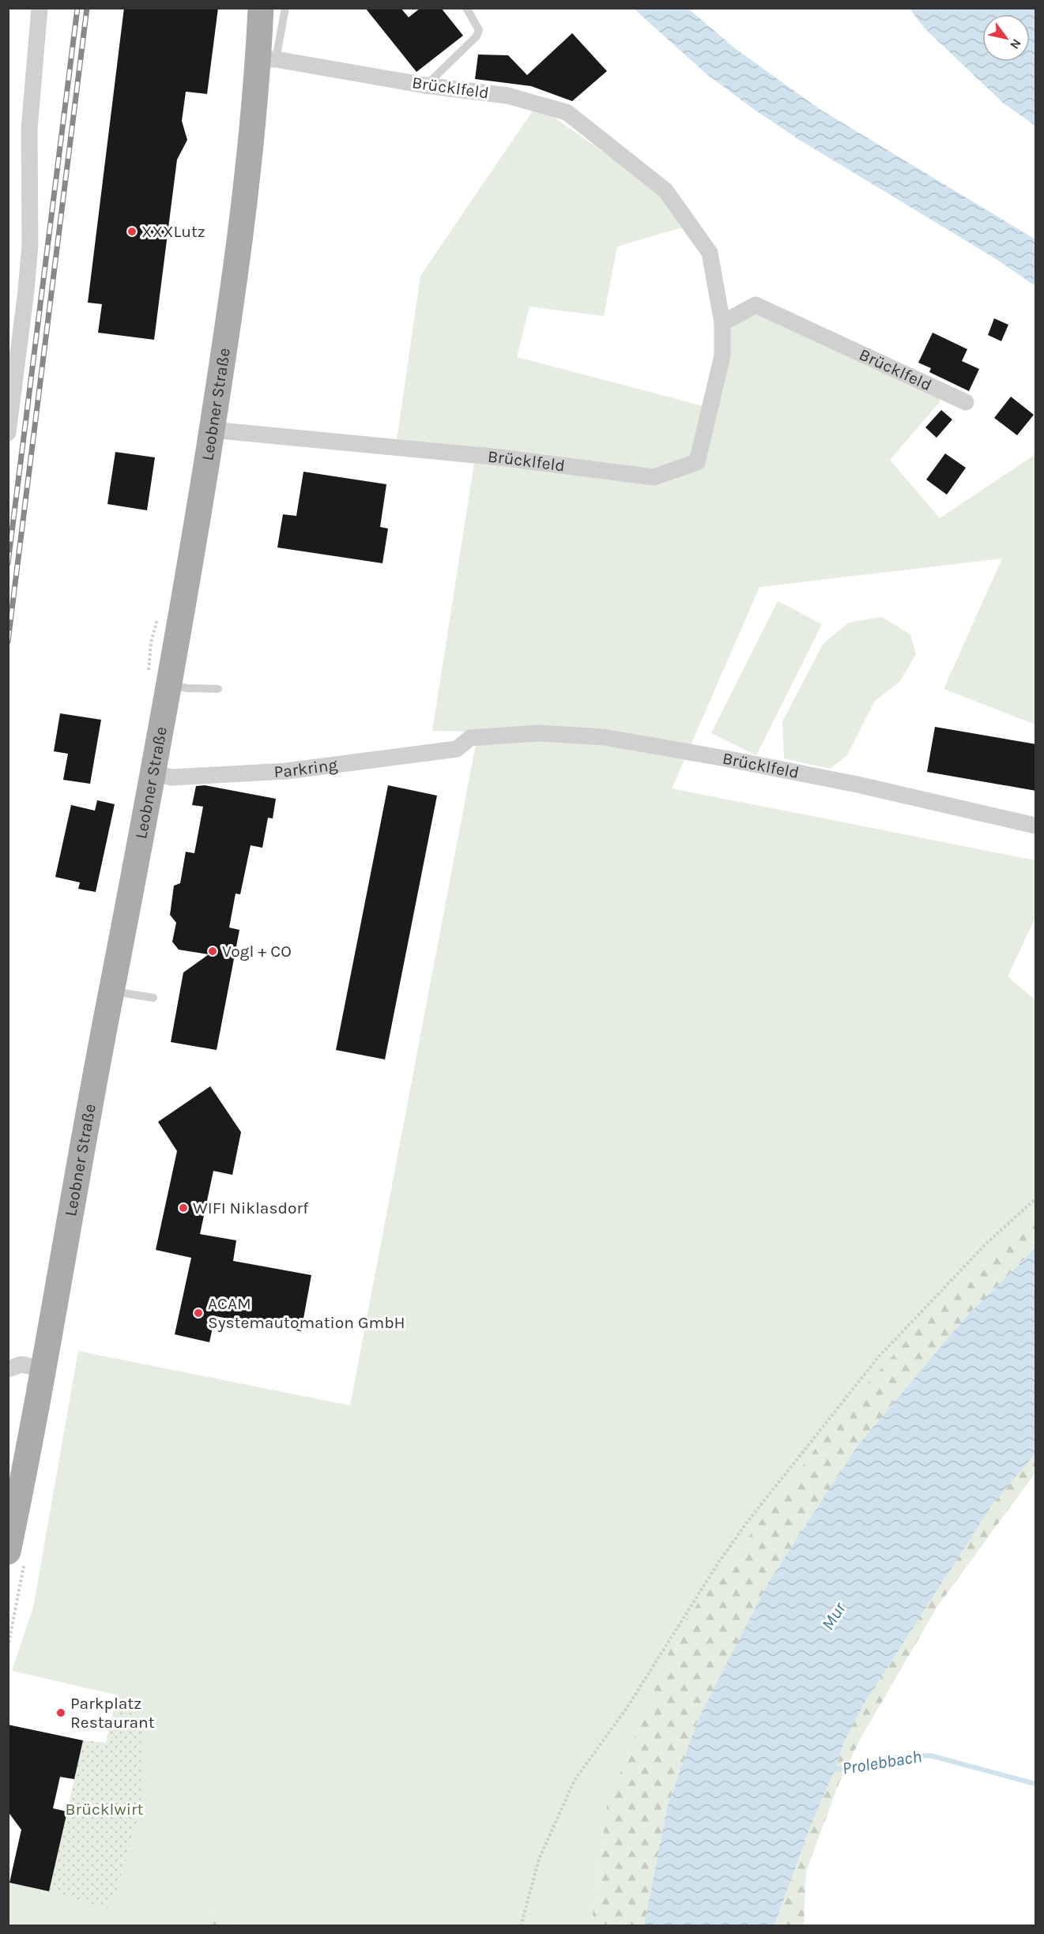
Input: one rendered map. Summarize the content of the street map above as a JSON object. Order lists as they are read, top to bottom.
{
  "streets": {
    "main road": ["Leobner Straße"],
    "street": ["Brücklfeld", "Parkring"]
  },
  "crossings": [
    ["Brücklfeld", "Leobner Straße"],
    ["Brücklfeld", "Parkring"],
    ["Leobner Straße", "Parkring"]
  ],
  "water": ["Mur", "Prolebbach"],
  "parks": ["Brücklwirt"],
  "places": [
    "XXXLutz",
    "Vogl + CO",
    "WIFI Niklasdorf",
    "ACAM Systemautomation GmbH",
    "Parkplatz Restaurant"
  ],
  "north": "bottom right"
}
